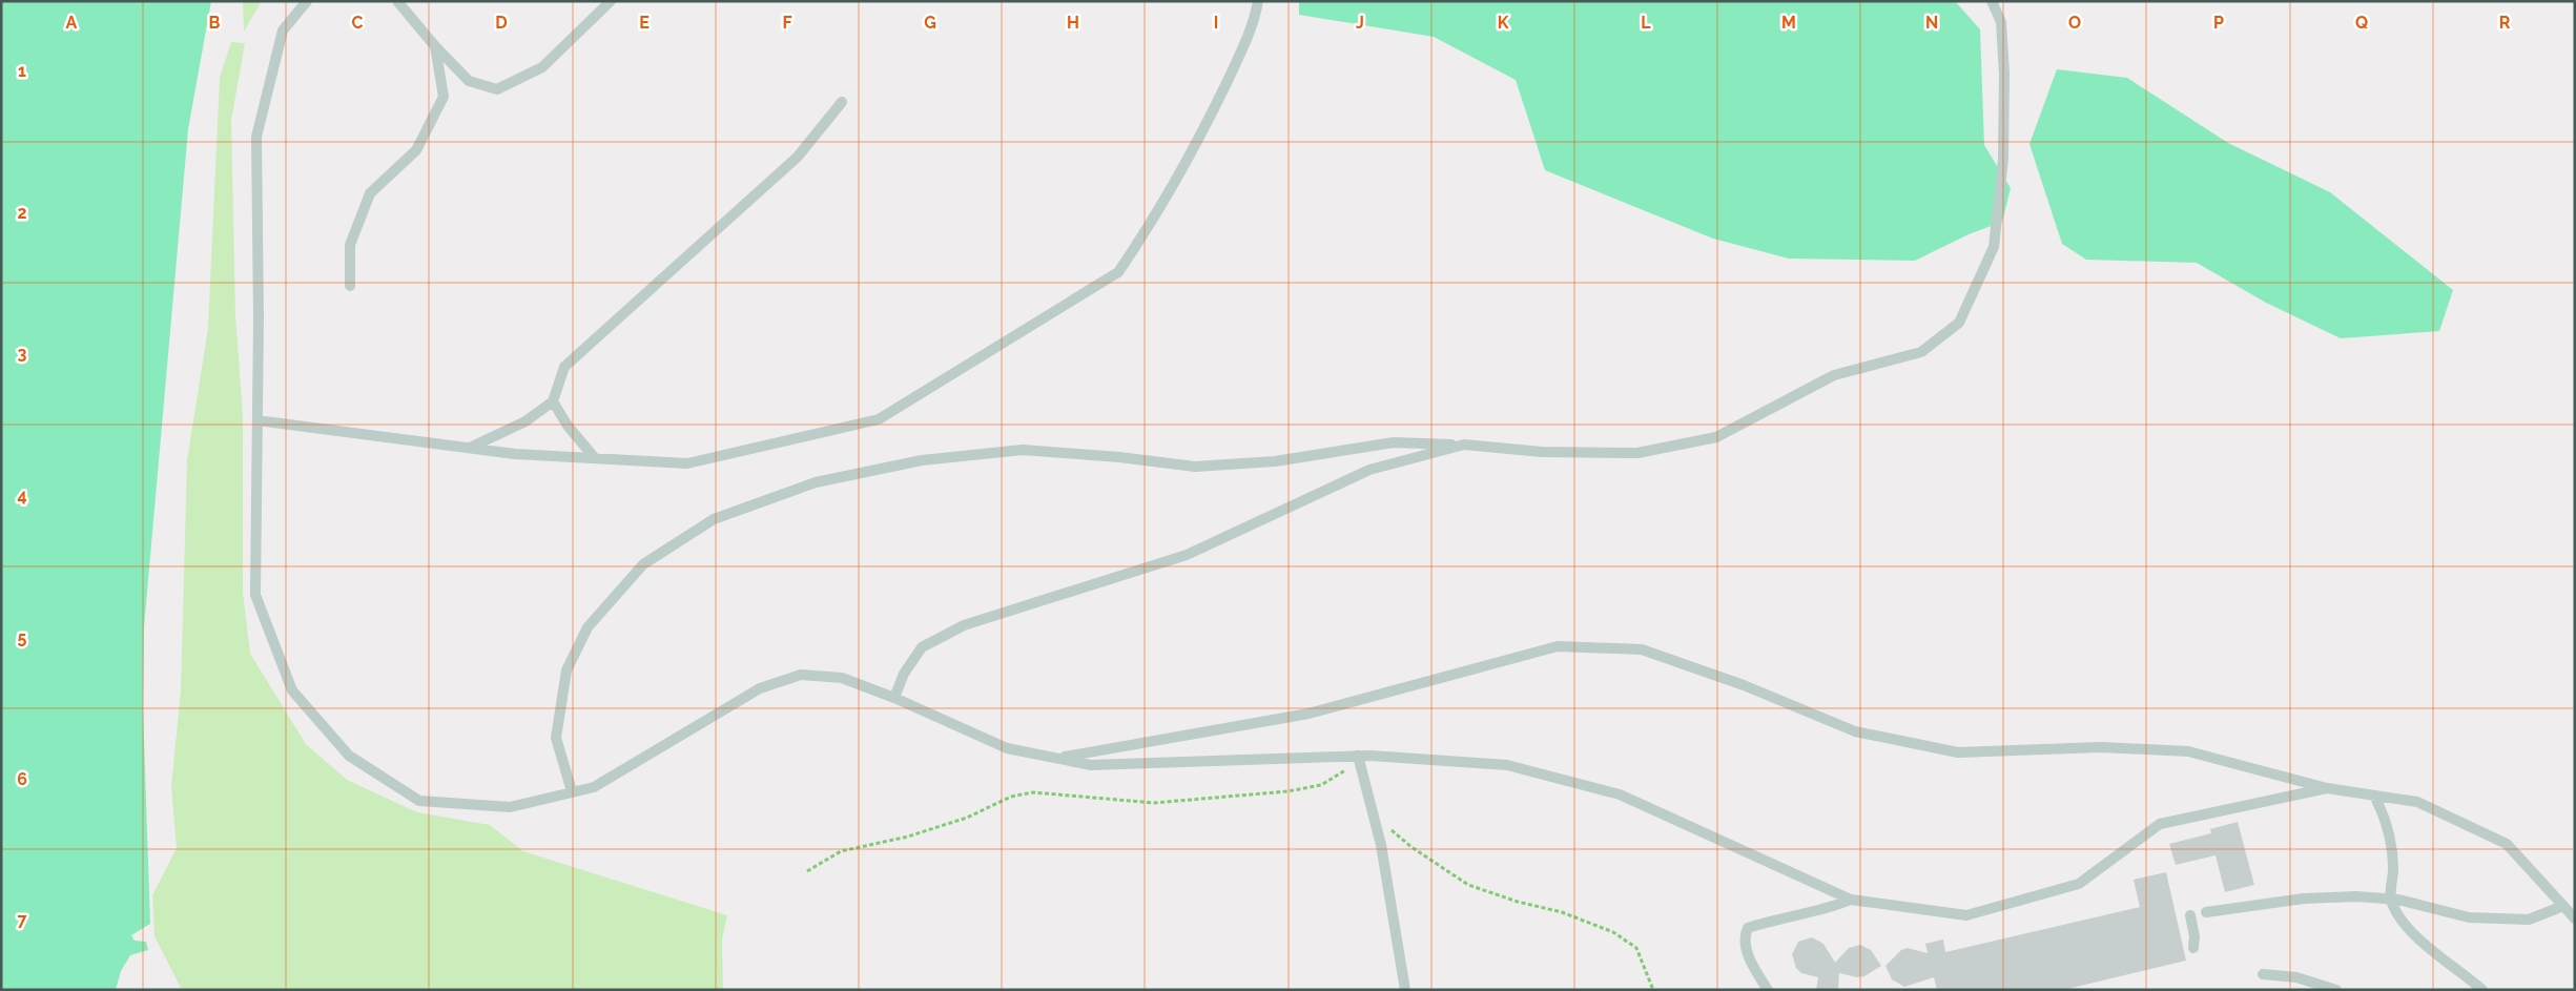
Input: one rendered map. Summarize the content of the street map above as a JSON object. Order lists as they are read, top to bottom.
{
  "grid": {
    "columns": [
      "A",
      "B",
      "C",
      "D",
      "E",
      "F",
      "G",
      "H",
      "I",
      "J",
      "K",
      "L",
      "M",
      "N",
      "O",
      "P",
      "Q",
      "R"
    ],
    "rows": [
      "1",
      "2",
      "3",
      "4",
      "5",
      "6",
      "7"
    ]
  }
}
